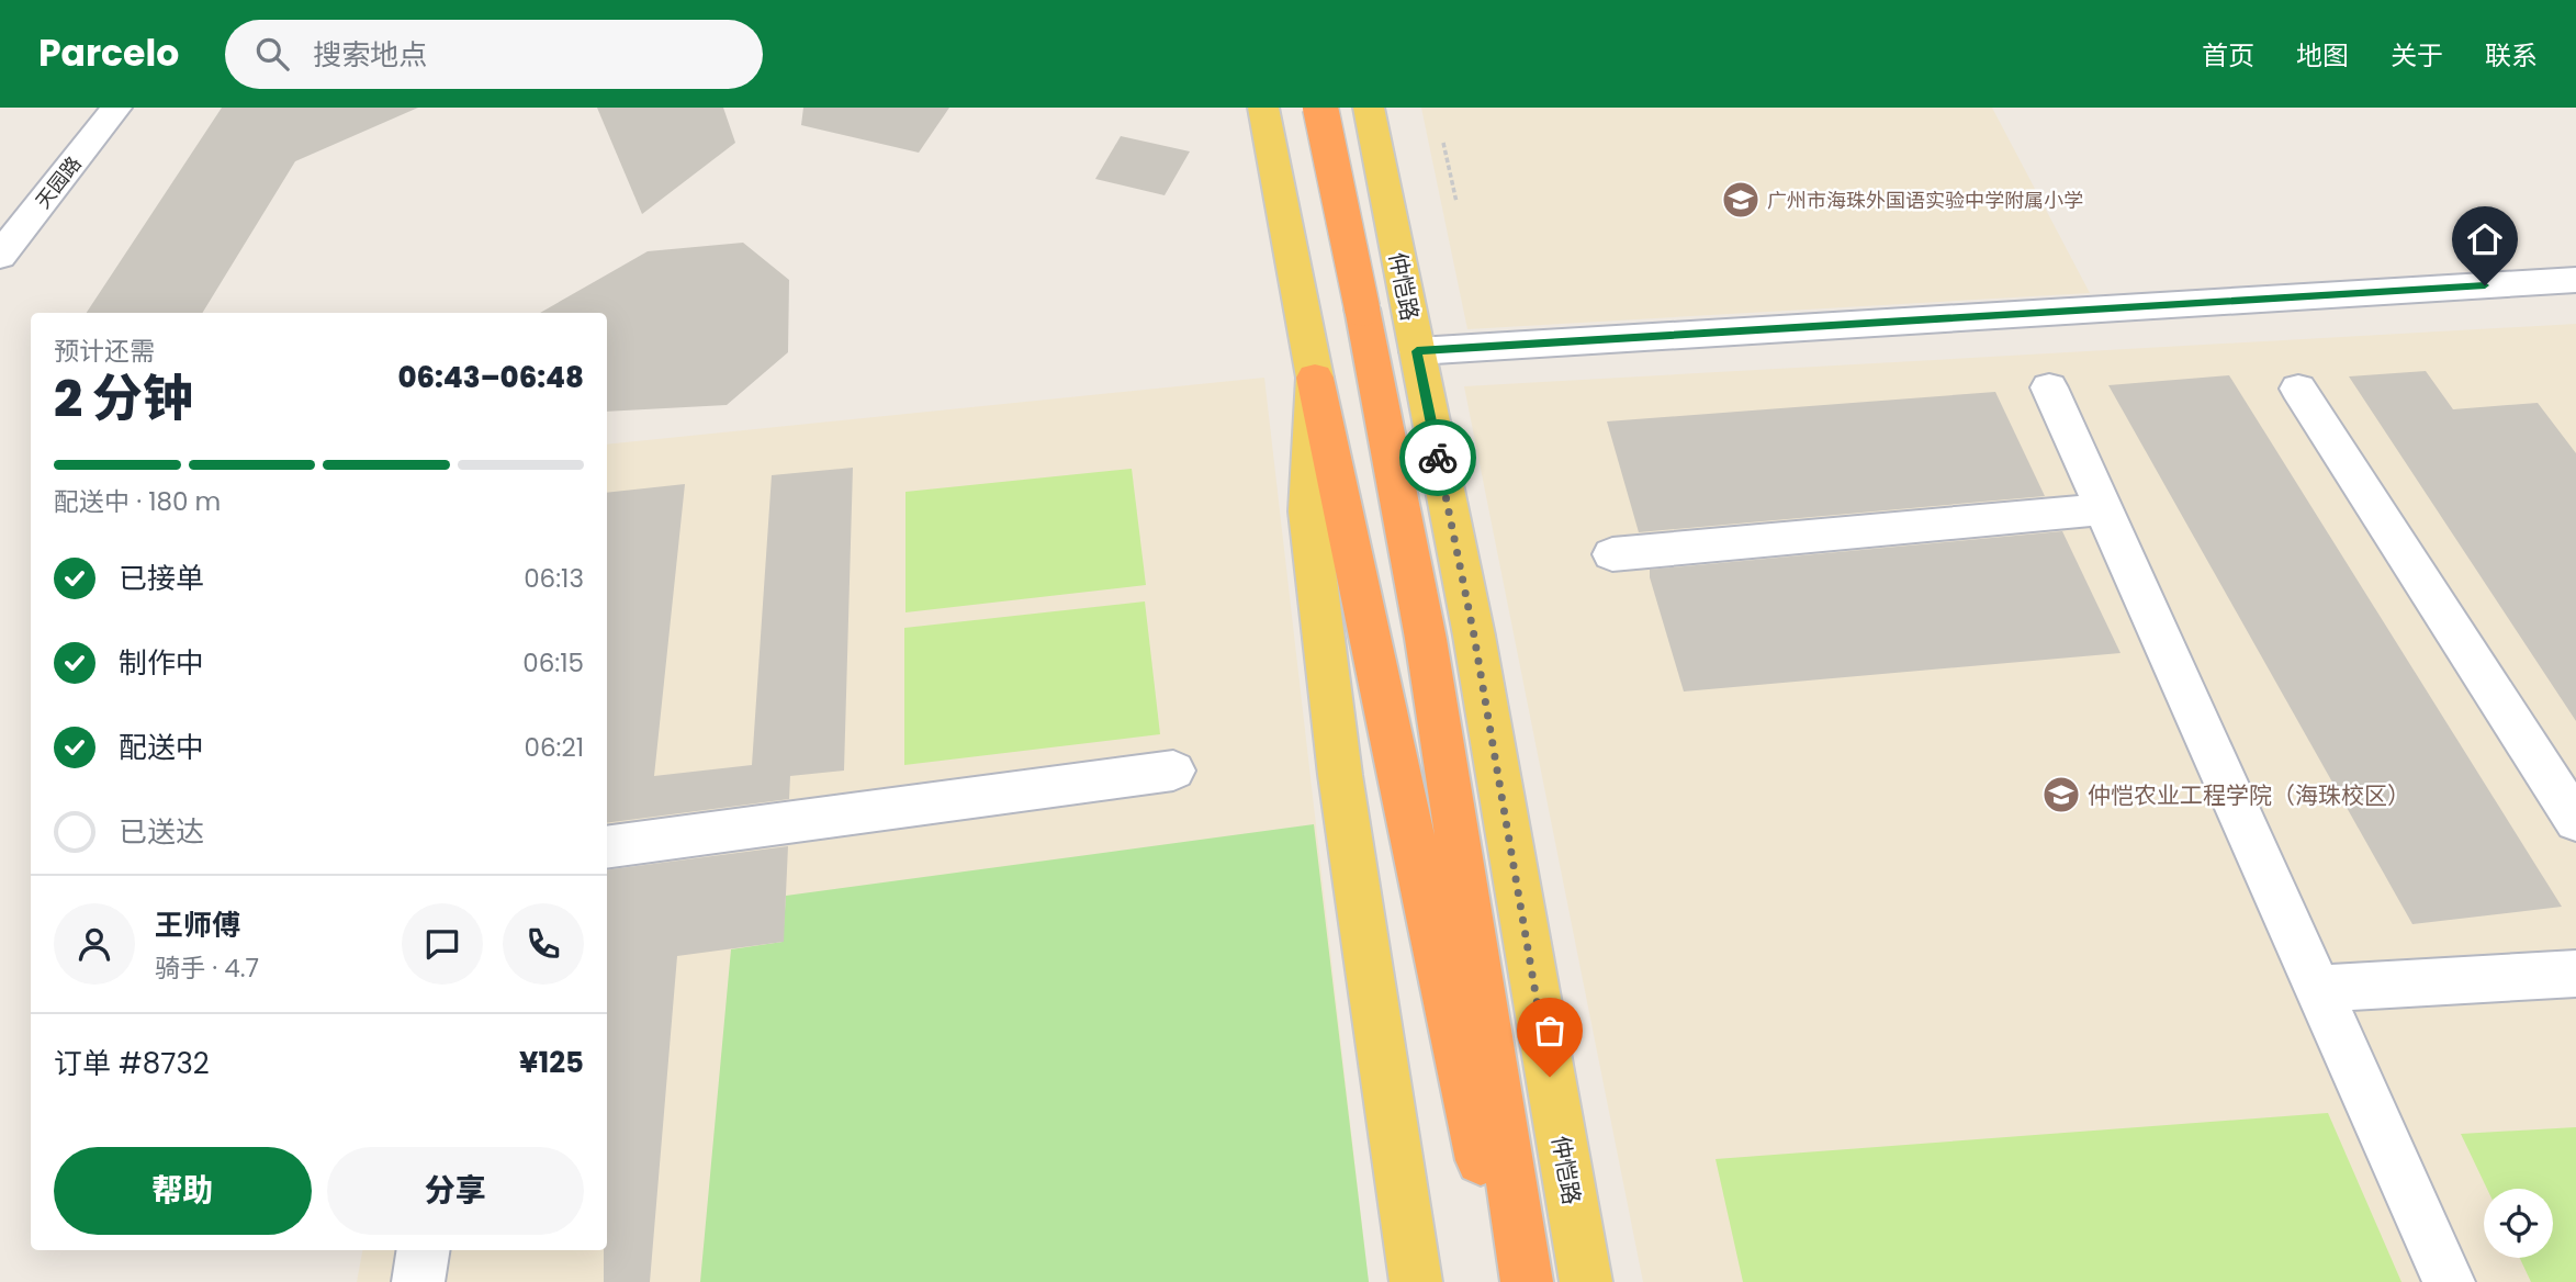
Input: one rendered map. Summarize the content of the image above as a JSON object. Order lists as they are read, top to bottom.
{
  "streets": {
    "main road": ["仲恺路"],
    "street": ["天园路"]
  },
  "places": {
    "school or university": ["广州市海珠外国语实验中学附属小学", "仲恺农业工程学院（海珠校区）"]
  },
  "page": {
    "header": "Parcelo",
    "search": "搜索地点",
    "nav": [
      "首页",
      "地图",
      "关于",
      "联系"
    ],
    "heading": ["2 分钟", "预计还需", "06:43–06:48"],
    "panel": [
      "王师傅",
      "骑手 · 4.7",
      "订单 #8732",
      "¥125"
    ],
    "bar": "配送中 · 180 m",
    "list": [
      ["已接单", "06:13"],
      ["制作中", "06:15"],
      ["配送中", "06:21"],
      "已送达"
    ],
    "buttons": ["帮助", "分享"]
  }
}
